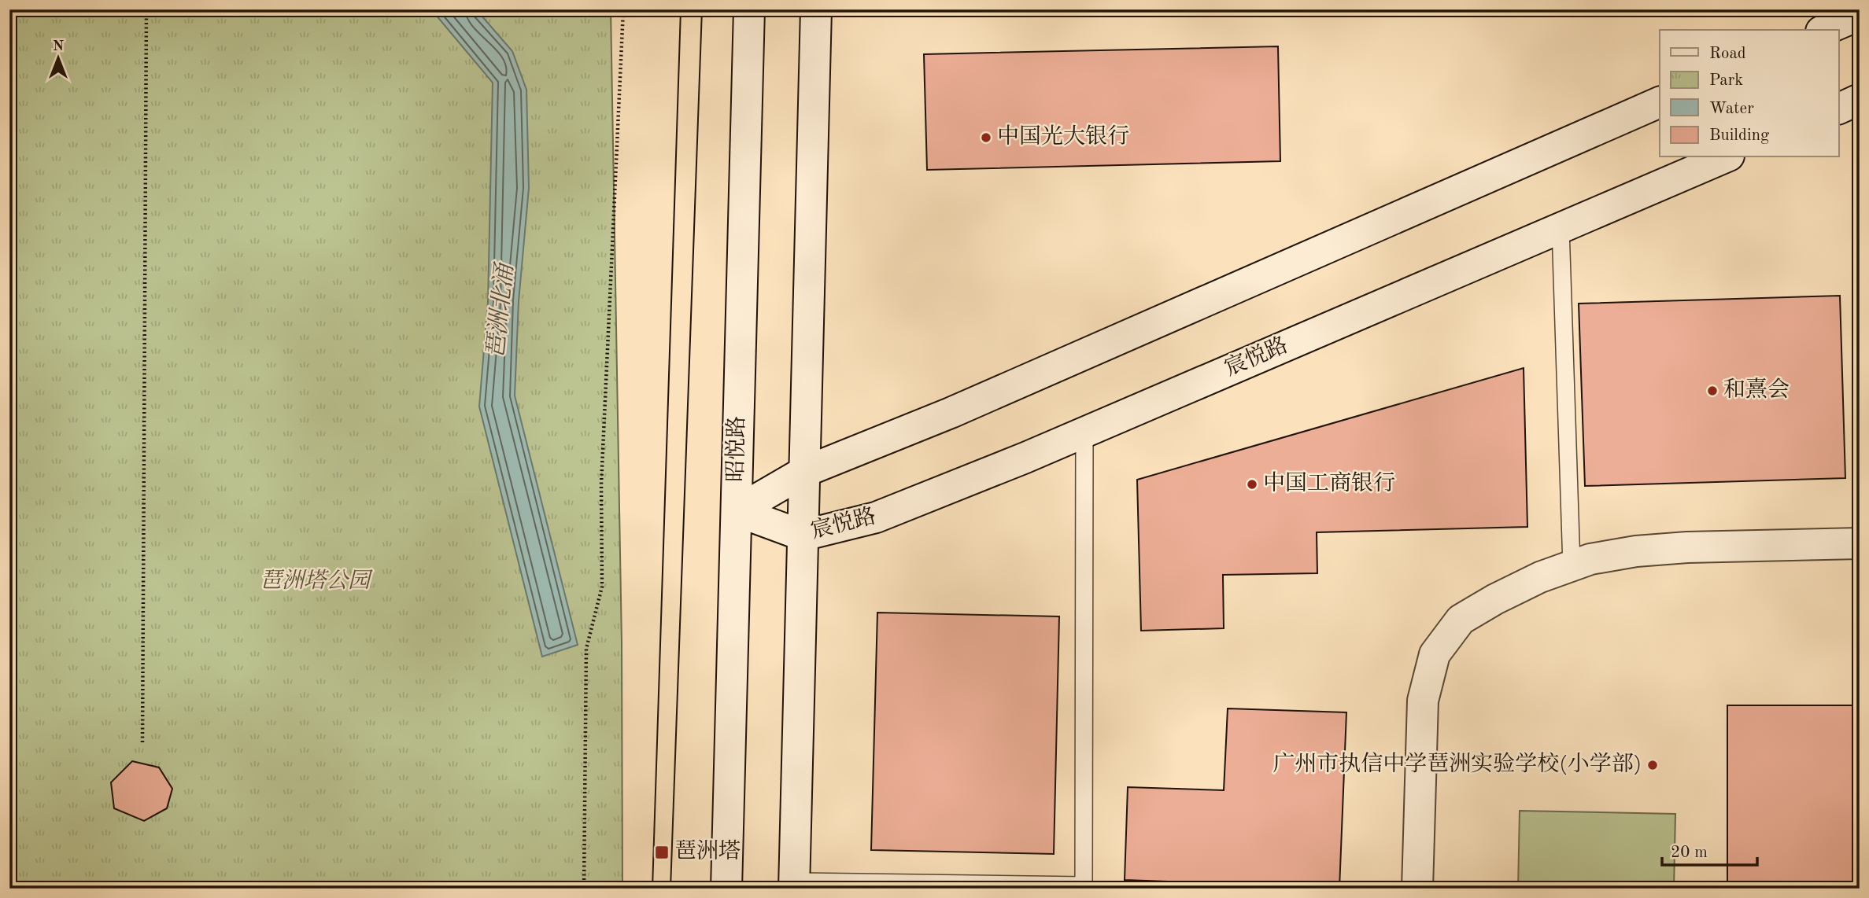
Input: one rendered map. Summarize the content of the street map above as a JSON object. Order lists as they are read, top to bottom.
{
  "streets": {
    "street": ["宸悦路", "昭悦路"]
  },
  "crossings": [
    ["宸悦路", "昭悦路"]
  ],
  "water": ["琶洲北涌"],
  "parks": ["琶洲塔公园"],
  "places": {
    "other": [
      "中国光大银行",
      "和熹会",
      "中国工商银行",
      "广州市执信中学琶洲实验学校(小学部)"
    ],
    "transit": ["琶洲塔"]
  },
  "legend": [
    "Road",
    "Park",
    "Water",
    "Building"
  ],
  "scale_bar": "20 m",
  "north": "top"
}
